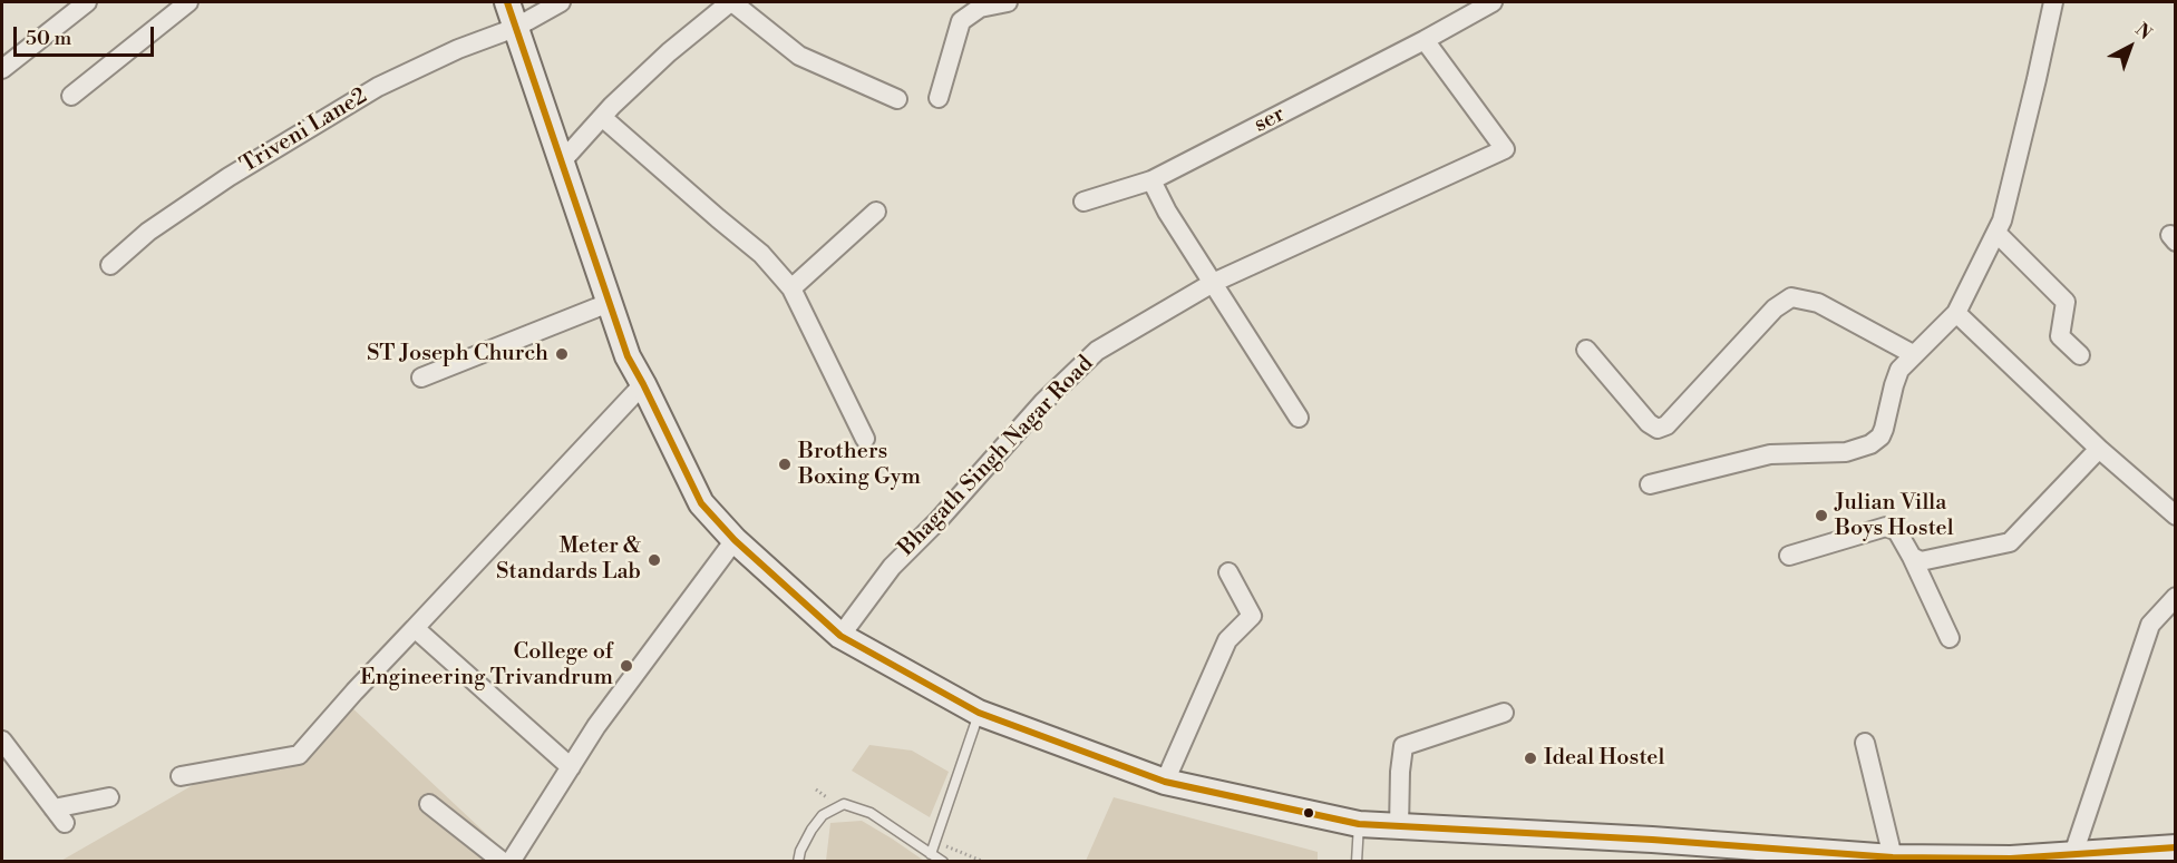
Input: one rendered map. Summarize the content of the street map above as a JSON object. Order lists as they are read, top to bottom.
{
  "streets": {
    "street": ["ser", "Triveni Lane2", "Bhagath Singh Nagar Road"]
  },
  "crossings": [
    ["ser", "Bhagath Singh Nagar Road"]
  ],
  "places": [
    "ST Joseph Church",
    "Brothers Boxing Gym",
    "Julian Villa Boys Hostel",
    "Meter & Standards Lab",
    "College of Engineering Trivandrum",
    "Ideal Hostel"
  ],
  "scale_bar": "50 m",
  "north": "top right"
}
